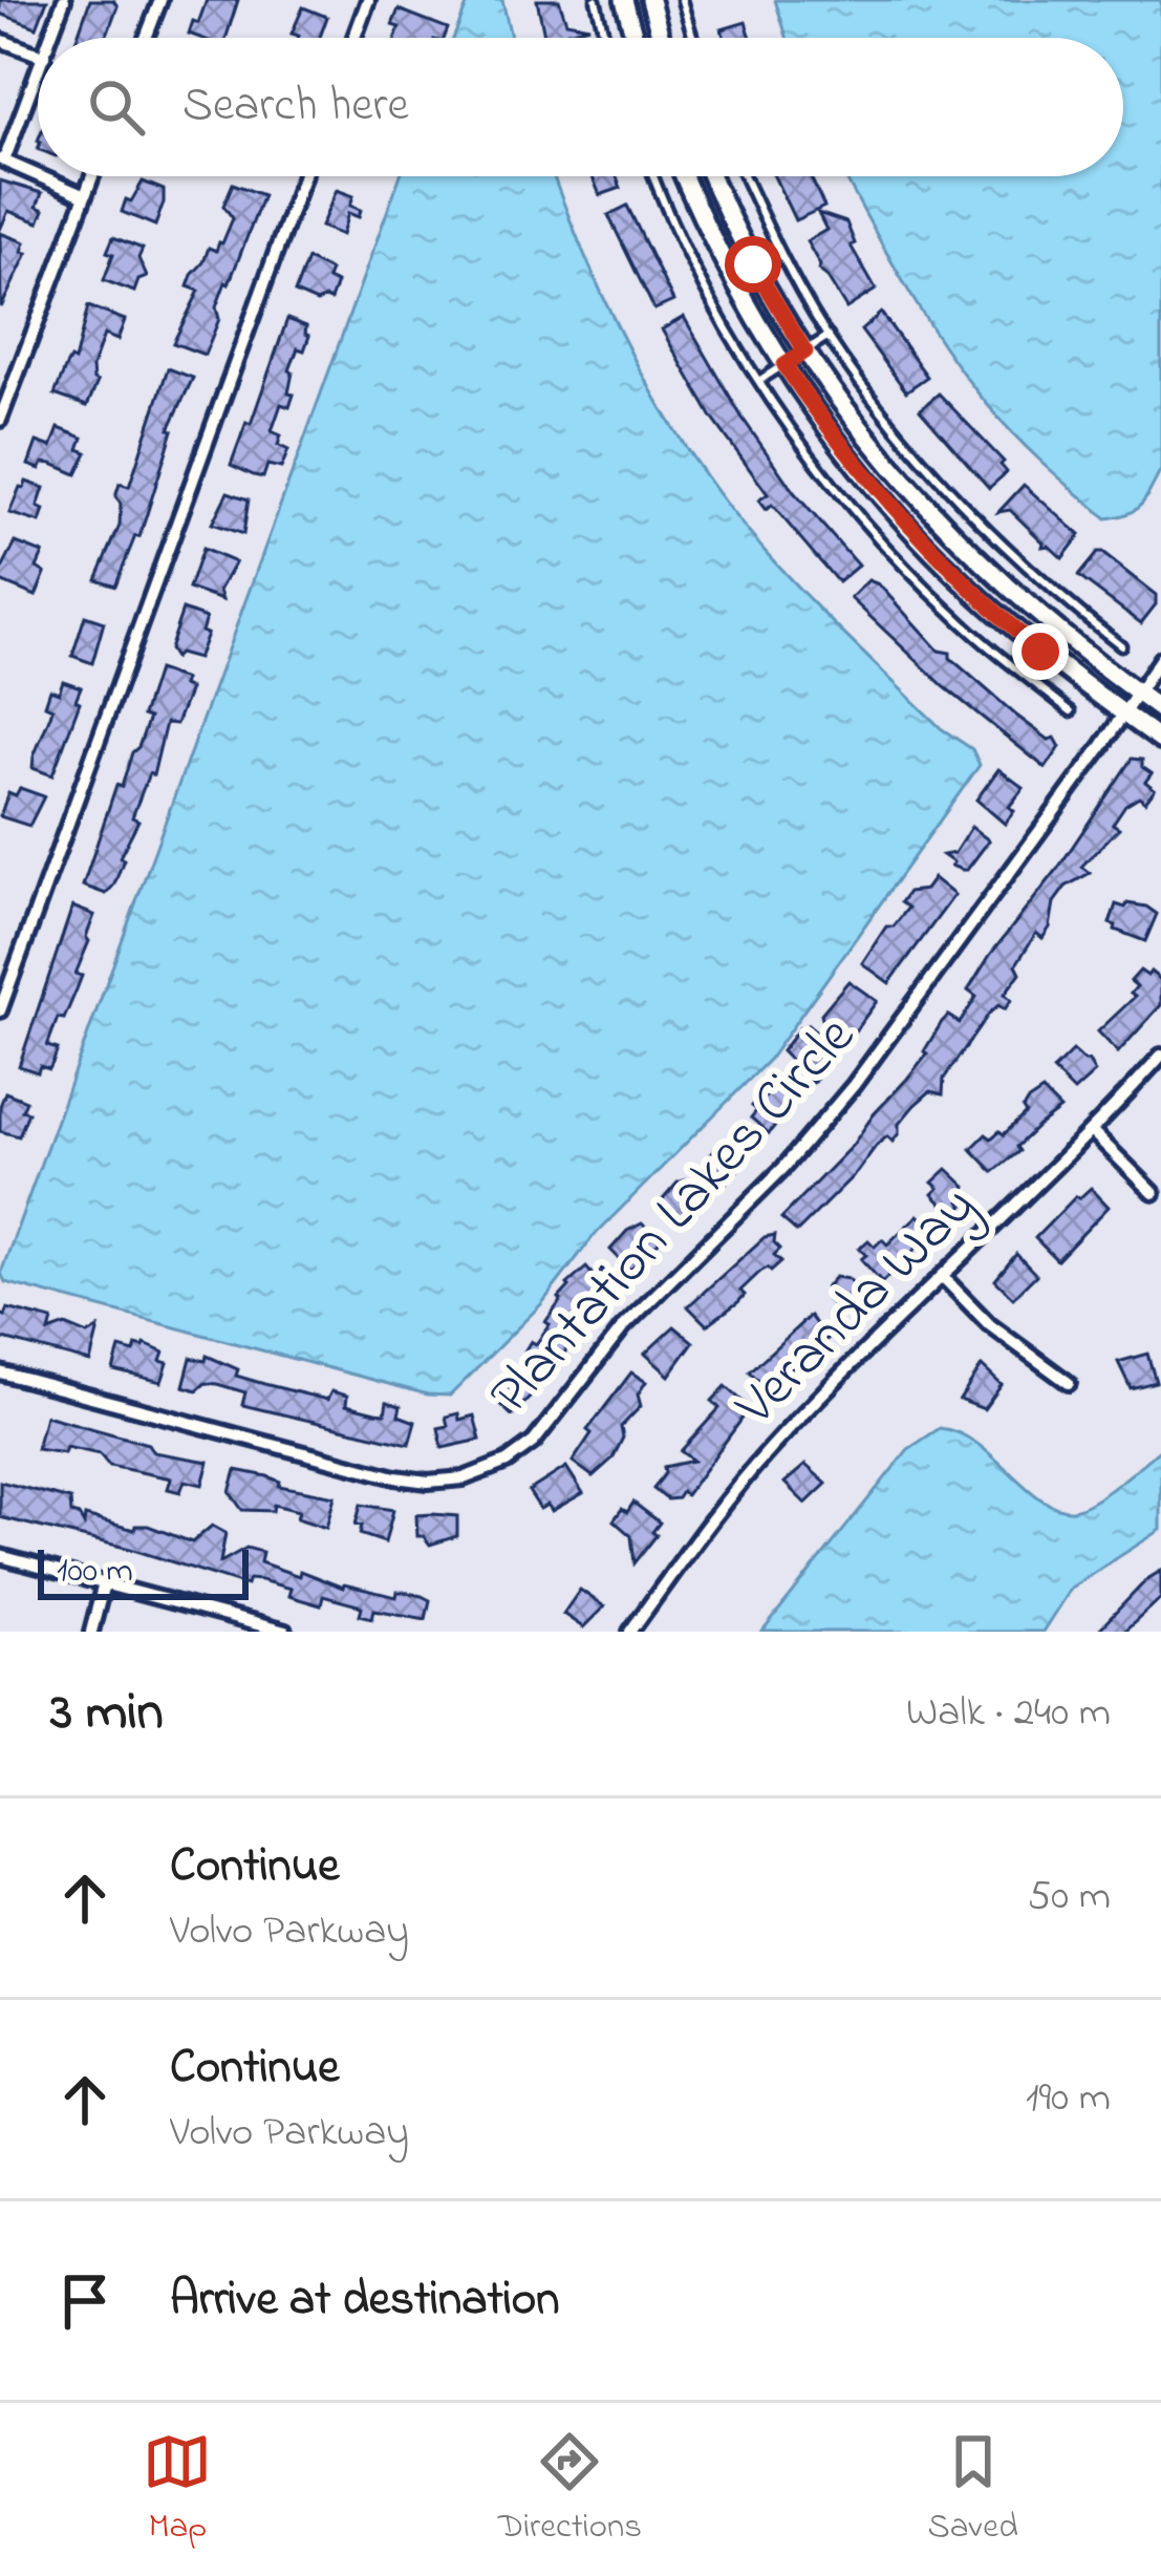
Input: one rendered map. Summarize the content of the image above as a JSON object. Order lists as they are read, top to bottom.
{
  "streets": {
    "street": ["Plantation Lakes Circle", "Veranda Way"]
  },
  "scale_bar": "100 m",
  "page": {
    "search": "Search here",
    "scale": "100 m",
    "heading": ["3 min", "Walk · 240 m"],
    "list": [
      ["Continue", "Volvo Parkway", "50 m"],
      ["Continue", "Volvo Parkway", "190 m"],
      "Arrive at destination"
    ],
    "nav": ["Map", "Directions", "Saved"]
  }
}
